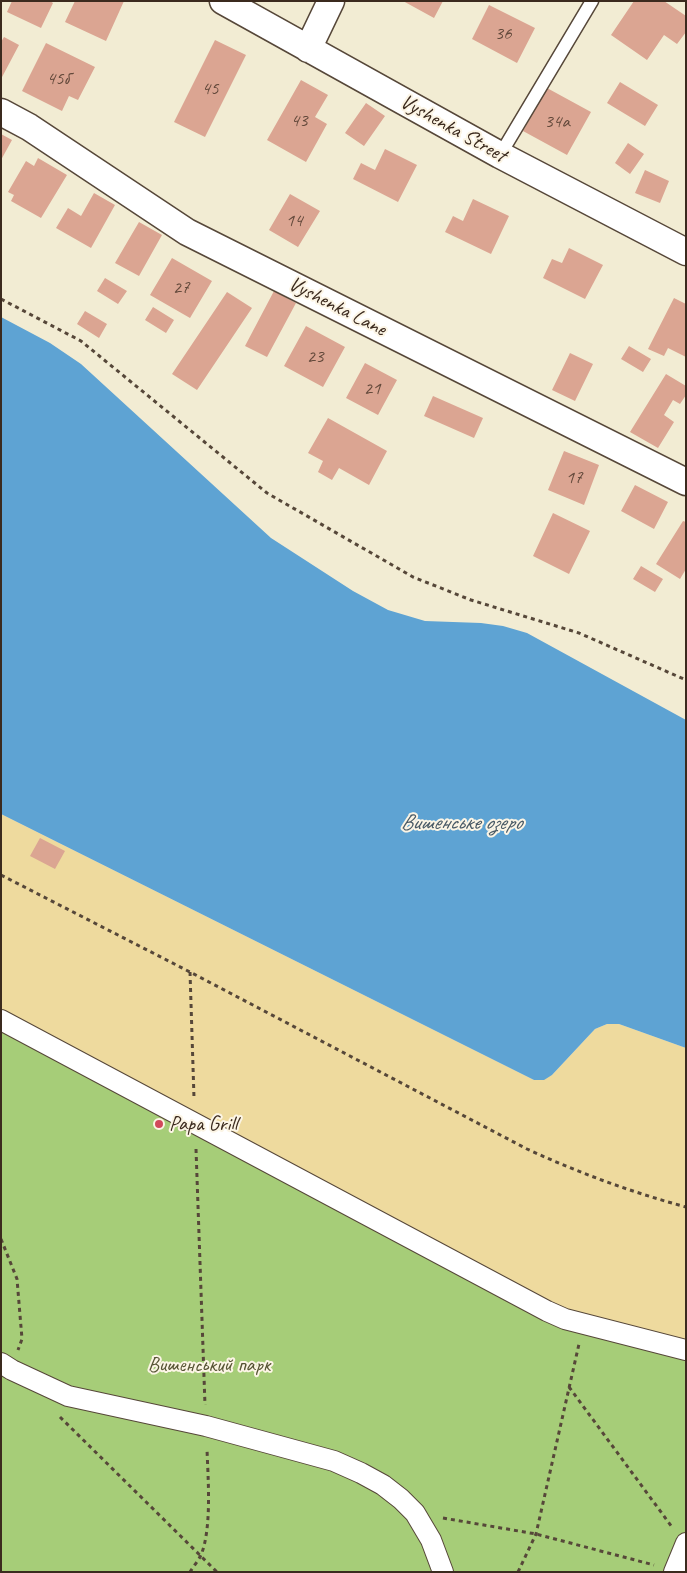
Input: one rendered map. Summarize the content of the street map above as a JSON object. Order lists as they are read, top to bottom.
{
  "streets": {
    "street": ["Vyshenka Street", "Vyshenka Lane"]
  },
  "water": ["Вишенське озеро"],
  "parks": ["Вишенський парк"],
  "places": ["Papa Grill"],
  "house_numbers": [
    "36",
    "45б",
    "45",
    "43",
    "34а",
    "14",
    "27",
    "23",
    "21",
    "17"
  ]
}
